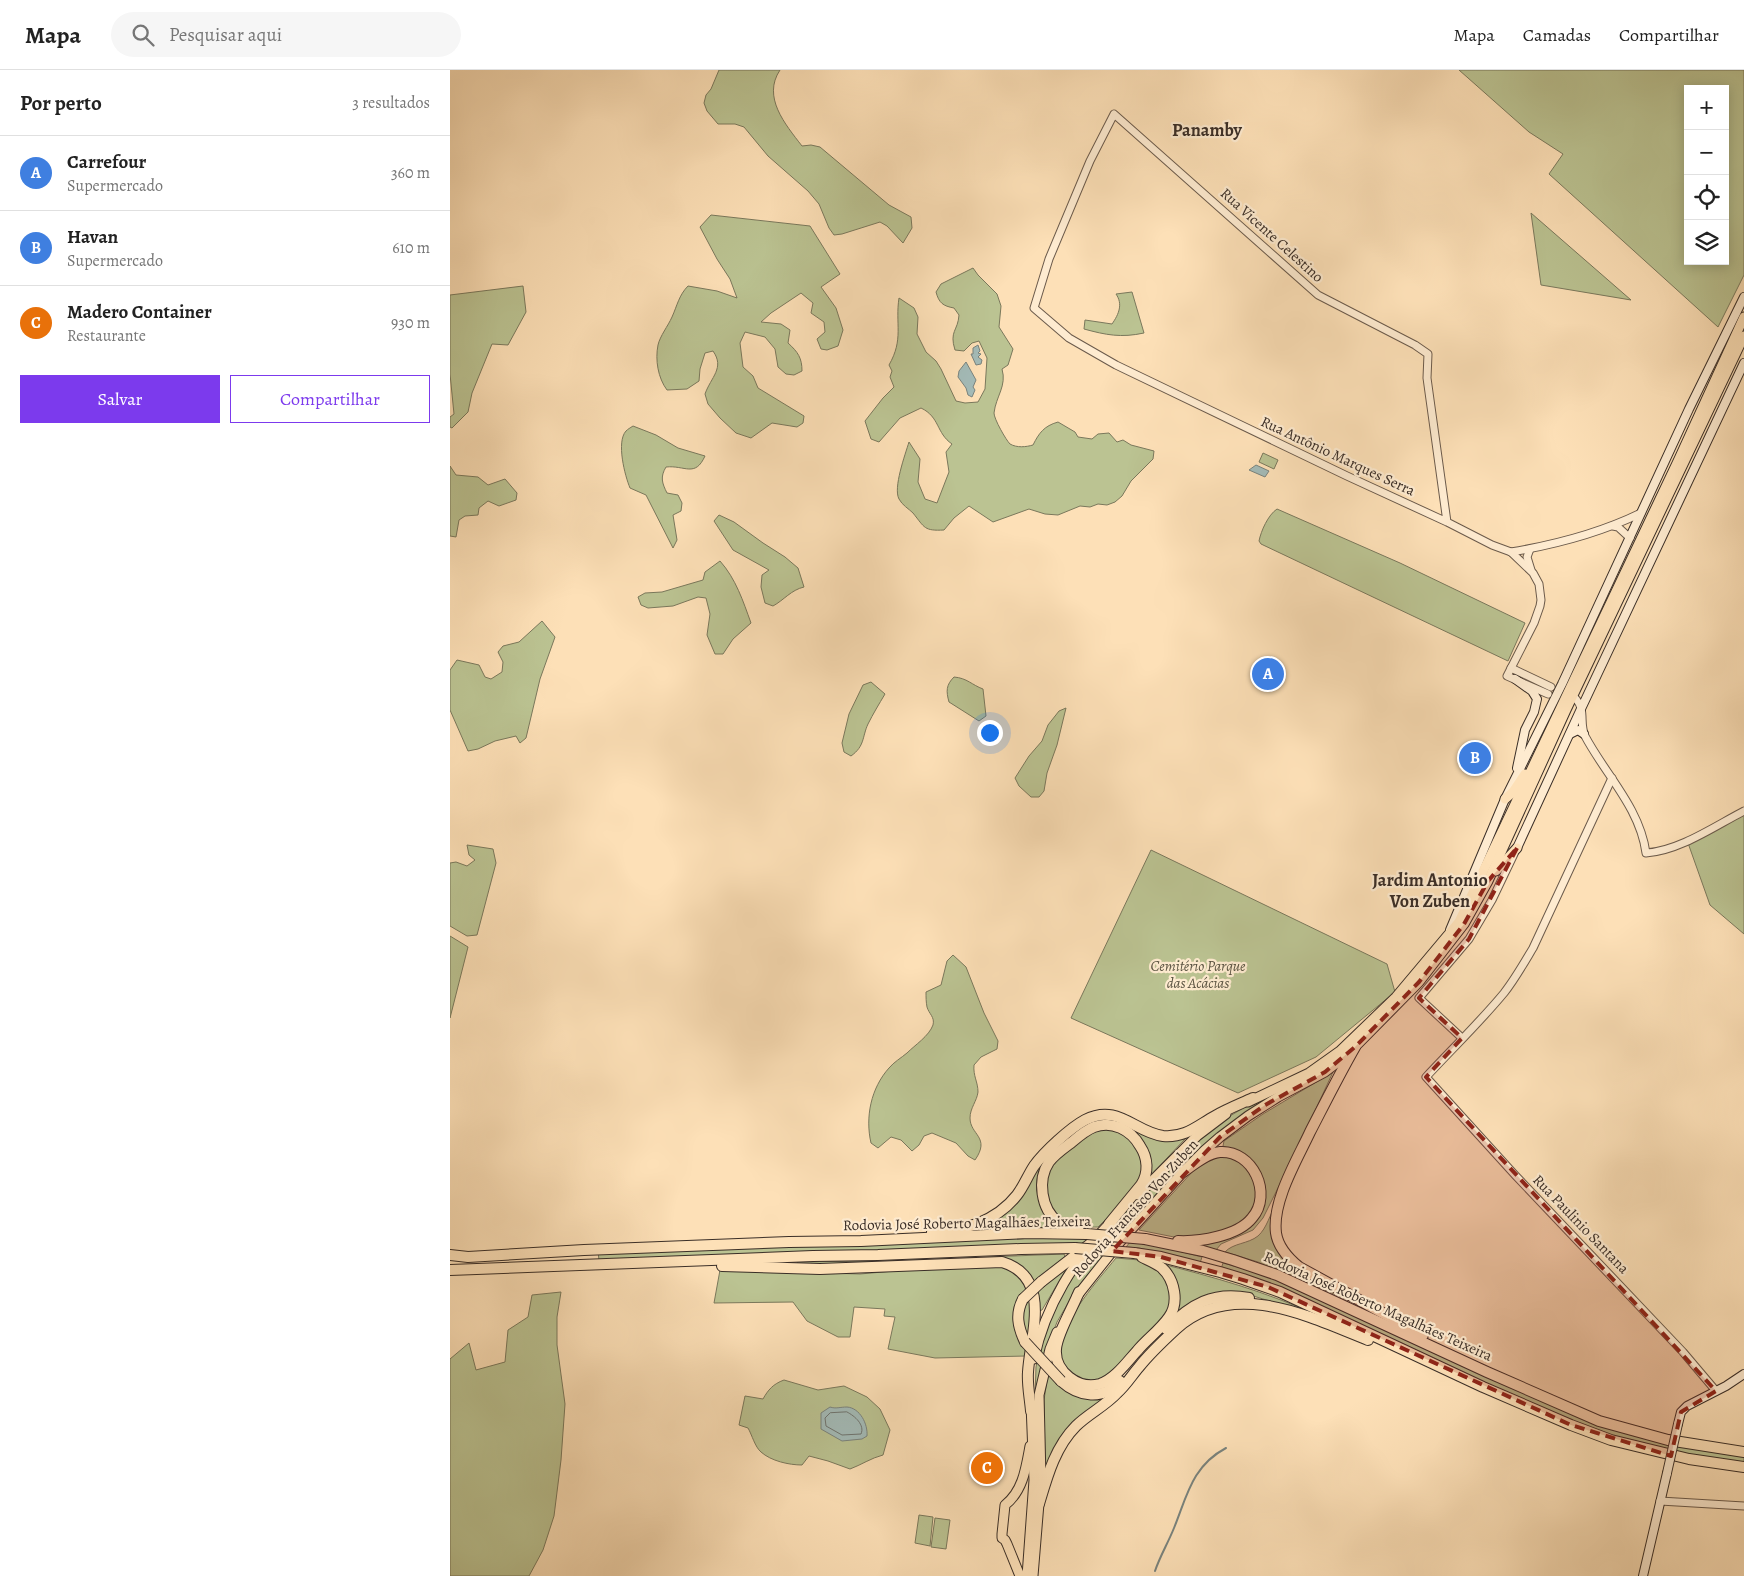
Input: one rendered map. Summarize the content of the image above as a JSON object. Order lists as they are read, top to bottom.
{
  "streets": {
    "highway": ["Rodovia José Roberto Magalhães Teixeira"],
    "main road": ["Rodovia Francisco Von Zuben"],
    "street": ["Rua Vicente Celestino", "Rua Antônio Marques Serra", "Rua Paulinio Santana"]
  },
  "crossings": [
    ["Rua Vicente Celestino", "Rua Antônio Marques Serra"],
    ["Rodovia Francisco Von Zuben", "Rodovia José Roberto Magalhães Teixeira"]
  ],
  "districts": ["Panamby", "Jardim Antonio Von Zuben"],
  "parks": ["Cemitério Parque das Acácias"],
  "page": {
    "header": "Mapa",
    "search": "Pesquisar aqui",
    "nav": ["Mapa", "Camadas", "Compartilhar"],
    "heading": ["Por perto", "3 resultados"],
    "map_buttons": ["+", "−"],
    "list": [
      {
        "mark": "A",
        "name": "Carrefour",
        "note": "Supermercado",
        "value": "360 m"
      },
      {
        "mark": "B",
        "name": "Havan",
        "note": "Supermercado",
        "value": "610 m"
      },
      {
        "mark": "C",
        "name": "Madero Container",
        "note": "Restaurante",
        "value": "930 m"
      }
    ],
    "buttons": ["Salvar", "Compartilhar"],
    "pins": ["A", "B", "C"]
  }
}
